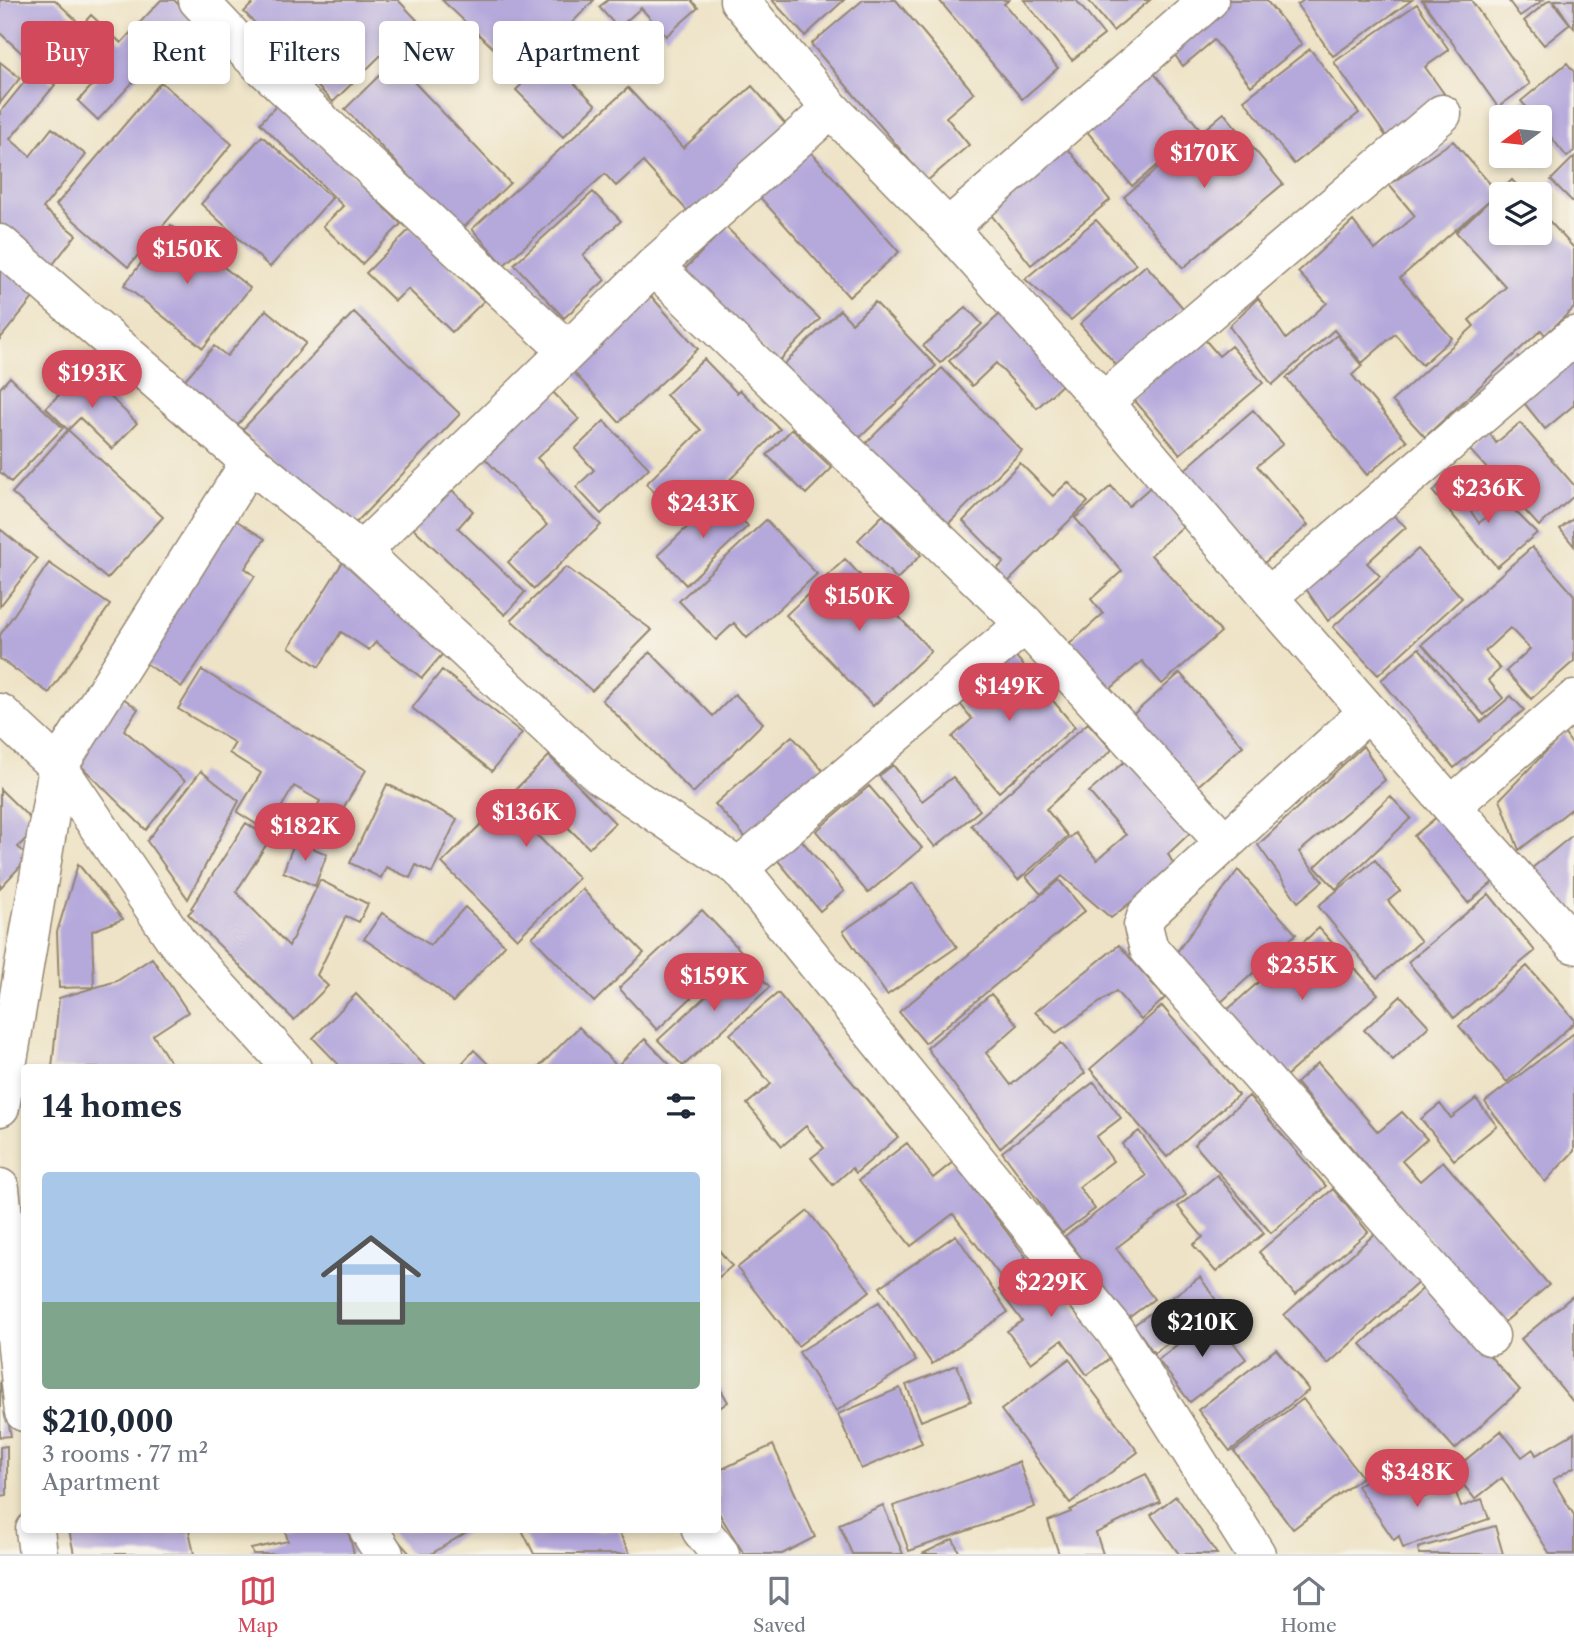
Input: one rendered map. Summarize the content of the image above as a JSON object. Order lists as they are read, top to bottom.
{
  "north": "left",
  "page": {
    "chip": [
      "Buy",
      "Rent",
      "Filters",
      "New",
      "Apartment"
    ],
    "price": [
      "$170K",
      "$150K",
      "$193K",
      "$236K",
      "$243K",
      "$150K",
      "$149K",
      "$136K",
      "$182K",
      "$235K",
      "$159K",
      "$229K",
      "$210K",
      "$348K"
    ],
    "heading": "14 homes",
    "list": [
      {
        "name": "$210,000",
        "note": "3 rooms · 77 m² · Apartment"
      }
    ],
    "tabs": ["Map", "Saved", "Home"]
  }
}
